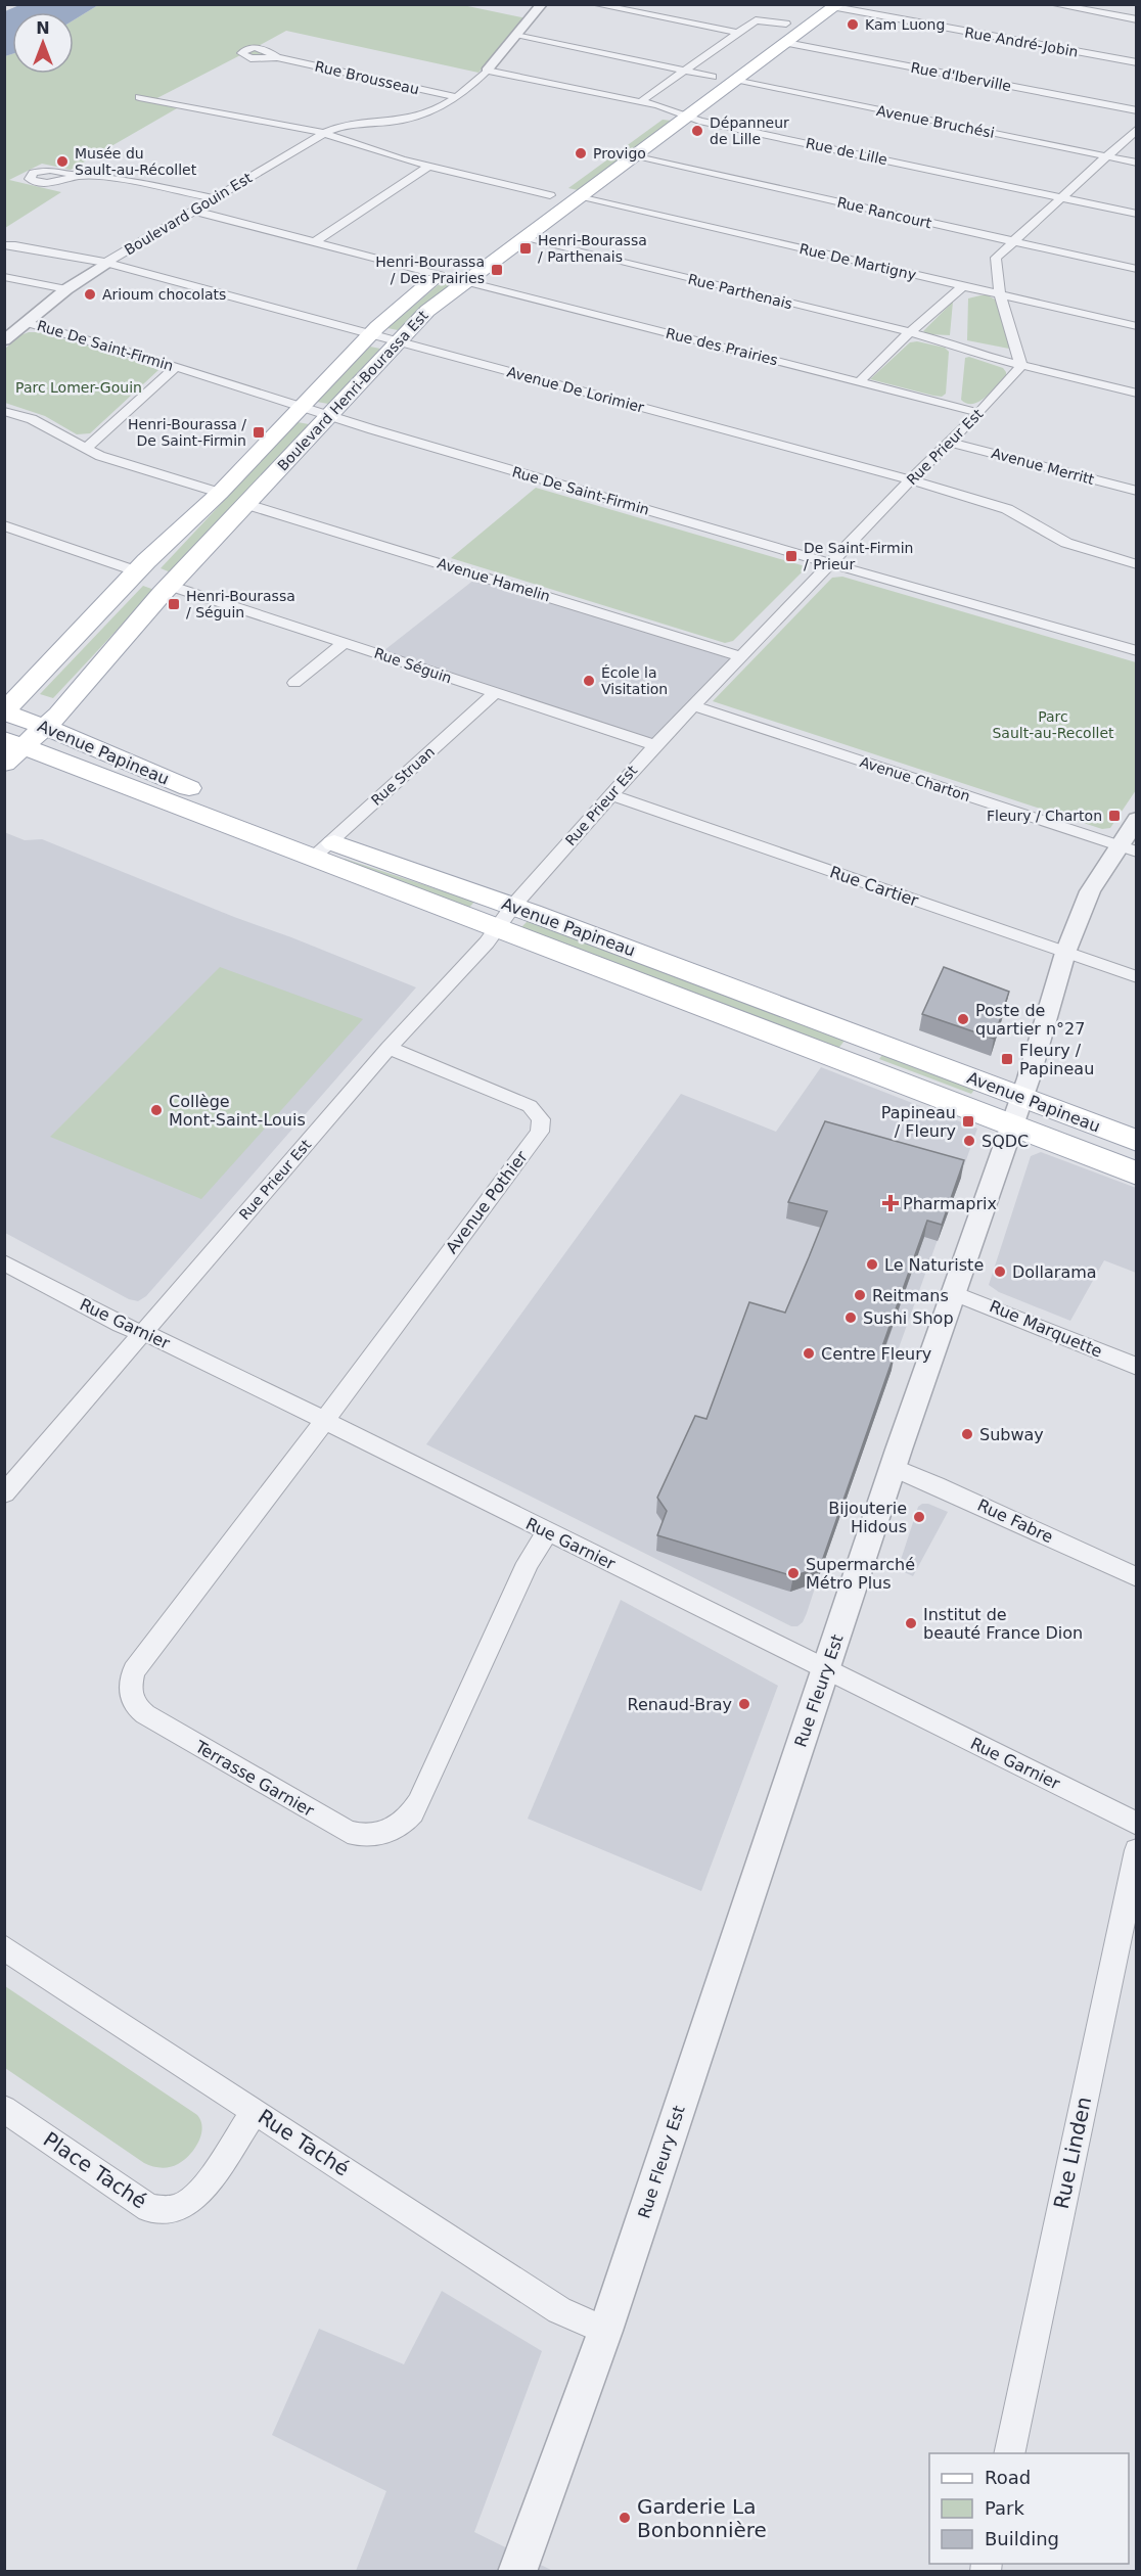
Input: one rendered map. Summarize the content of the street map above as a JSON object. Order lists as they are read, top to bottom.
{
  "streets": {
    "main road": ["Boulevard Henri-Bourassa Est", "Avenue Papineau"],
    "street": [
      "Rue André-Jobin",
      "Rue d'Iberville",
      "Rue Brousseau",
      "Avenue Bruchési",
      "Rue de Lille",
      "Rue Rancourt",
      "Boulevard Gouin Est",
      "Rue De Martigny",
      "Rue Parthenais",
      "Rue De Saint-Firmin",
      "Rue des Prairies",
      "Avenue De Lorimier",
      "Rue Prieur Est",
      "Avenue Merritt",
      "Avenue Hamelin",
      "Rue Séguin",
      "Rue Struan",
      "Avenue Charton",
      "Rue Cartier",
      "Avenue Pothier",
      "Rue Garnier",
      "Rue Marquette",
      "Rue Fabre",
      "Rue Fleury Est",
      "Terrasse Garnier",
      "Rue Taché",
      "Rue Linden",
      "Place Taché"
    ]
  },
  "crossings": [
    ["Rue André-Jobin", "Boulevard Henri-Bourassa Est"],
    ["Rue d'Iberville", "Boulevard Henri-Bourassa Est"],
    ["Rue Brousseau", "Boulevard Gouin Est"],
    ["Avenue Bruchési", "Boulevard Henri-Bourassa Est"],
    ["Rue de Lille", "Boulevard Gouin Est"],
    ["Rue de Lille", "Boulevard Henri-Bourassa Est"],
    ["Rue Rancourt", "Boulevard Henri-Bourassa Est"],
    ["Boulevard Gouin Est", "Rue De Saint-Firmin"],
    ["Boulevard Gouin Est", "Avenue De Lorimier"],
    ["Rue De Martigny", "Boulevard Henri-Bourassa Est"],
    ["Rue Parthenais", "Boulevard Henri-Bourassa Est"],
    ["Rue Parthenais", "Rue Prieur Est"],
    ["Rue De Saint-Firmin", "Boulevard Henri-Bourassa Est"],
    ["Rue De Saint-Firmin", "Rue Prieur Est"],
    ["Rue des Prairies", "Boulevard Henri-Bourassa Est"],
    ["Rue des Prairies", "Rue Prieur Est"],
    ["Avenue De Lorimier", "Boulevard Henri-Bourassa Est"],
    ["Avenue De Lorimier", "Rue Prieur Est"],
    ["Boulevard Henri-Bourassa Est", "Avenue Hamelin"],
    ["Boulevard Henri-Bourassa Est", "Rue Séguin"],
    ["Boulevard Henri-Bourassa Est", "Avenue Papineau"],
    ["Rue Prieur Est", "Avenue Merritt"],
    ["Rue Prieur Est", "Avenue Hamelin"],
    ["Rue Prieur Est", "Rue Séguin"],
    ["Rue Prieur Est", "Avenue Papineau"],
    ["Rue Prieur Est", "Avenue Charton"],
    ["Rue Prieur Est", "Rue Cartier"],
    ["Rue Prieur Est", "Avenue Pothier"],
    ["Rue Prieur Est", "Rue Garnier"],
    ["Rue Séguin", "Rue Struan"],
    ["Avenue Papineau", "Rue Struan"],
    ["Avenue Papineau", "Rue Fleury Est"],
    ["Avenue Charton", "Rue Fleury Est"],
    ["Rue Cartier", "Rue Fleury Est"],
    ["Avenue Pothier", "Rue Garnier"],
    ["Avenue Pothier", "Terrasse Garnier"],
    ["Rue Garnier", "Rue Fleury Est"],
    ["Rue Garnier", "Terrasse Garnier"],
    ["Rue Marquette", "Rue Fleury Est"],
    ["Rue Fabre", "Rue Fleury Est"],
    ["Rue Fleury Est", "Rue Taché"],
    ["Rue Taché", "Place Taché"]
  ],
  "parks": ["Parc Lomer-Gouin", "Parc Sault-au-Recollet"],
  "places": {
    "other": [
      "Kam Luong",
      "Dépanneur de Lille",
      "Provigo",
      "Musée du Sault-au-Récollet",
      "Arioum chocolats",
      "École la Visitation",
      "Poste de quartier n°27",
      "Collège Mont-Saint-Louis",
      "SQDC",
      "Le Naturiste",
      "Dollarama",
      "Reitmans",
      "Sushi Shop",
      "Centre Fleury",
      "Subway",
      "Bijouterie Hidous",
      "Supermarché Métro Plus",
      "Institut de beauté France Dion",
      "Renaud-Bray",
      "Garderie La Bonbonnière"
    ],
    "transit": [
      "Henri-Bourassa / Parthenais",
      "Henri-Bourassa / Des Prairies",
      "Henri-Bourassa / De Saint-Firmin",
      "De Saint-Firmin / Prieur",
      "Henri-Bourassa / Séguin",
      "Fleury / Charton",
      "Fleury / Papineau",
      "Papineau / Fleury"
    ],
    "health": ["Pharmaprix"]
  },
  "legend": ["Road", "Park", "Building"],
  "north": "top"
}
